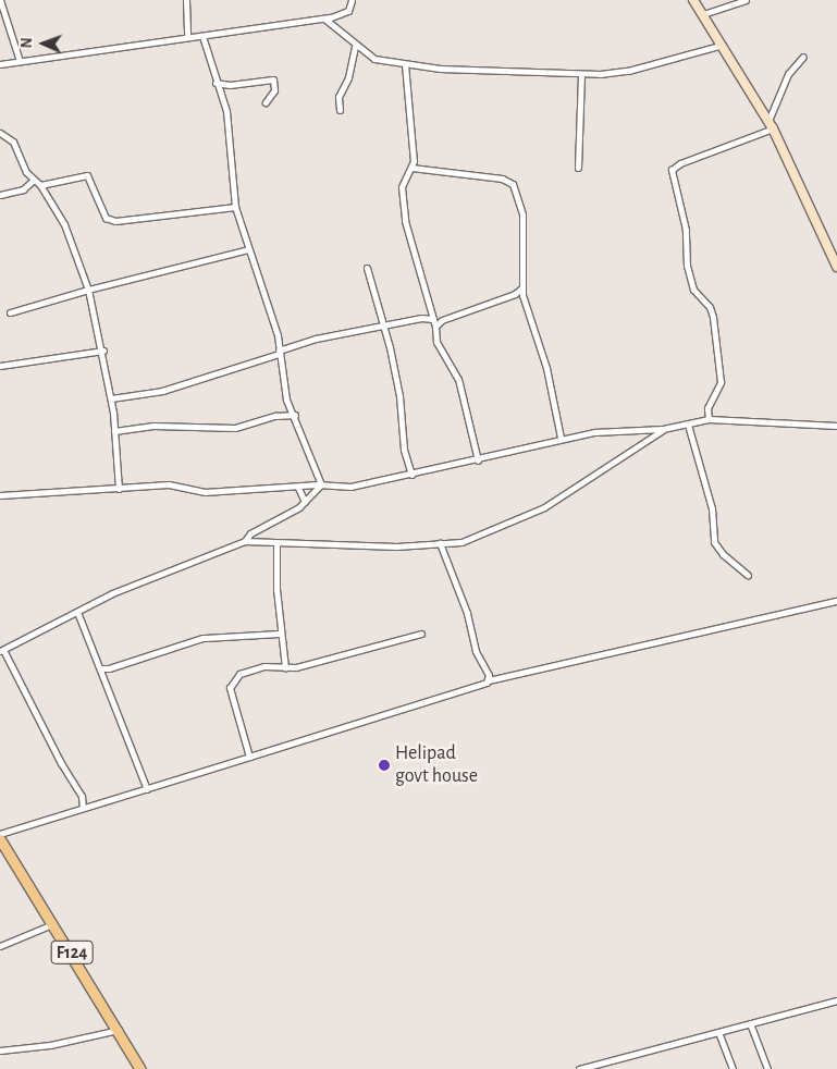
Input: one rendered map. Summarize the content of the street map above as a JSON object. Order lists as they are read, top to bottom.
{
  "streets": {
    "main road": ["F124"]
  },
  "places": ["Helipad govt house"],
  "north": "left"
}
